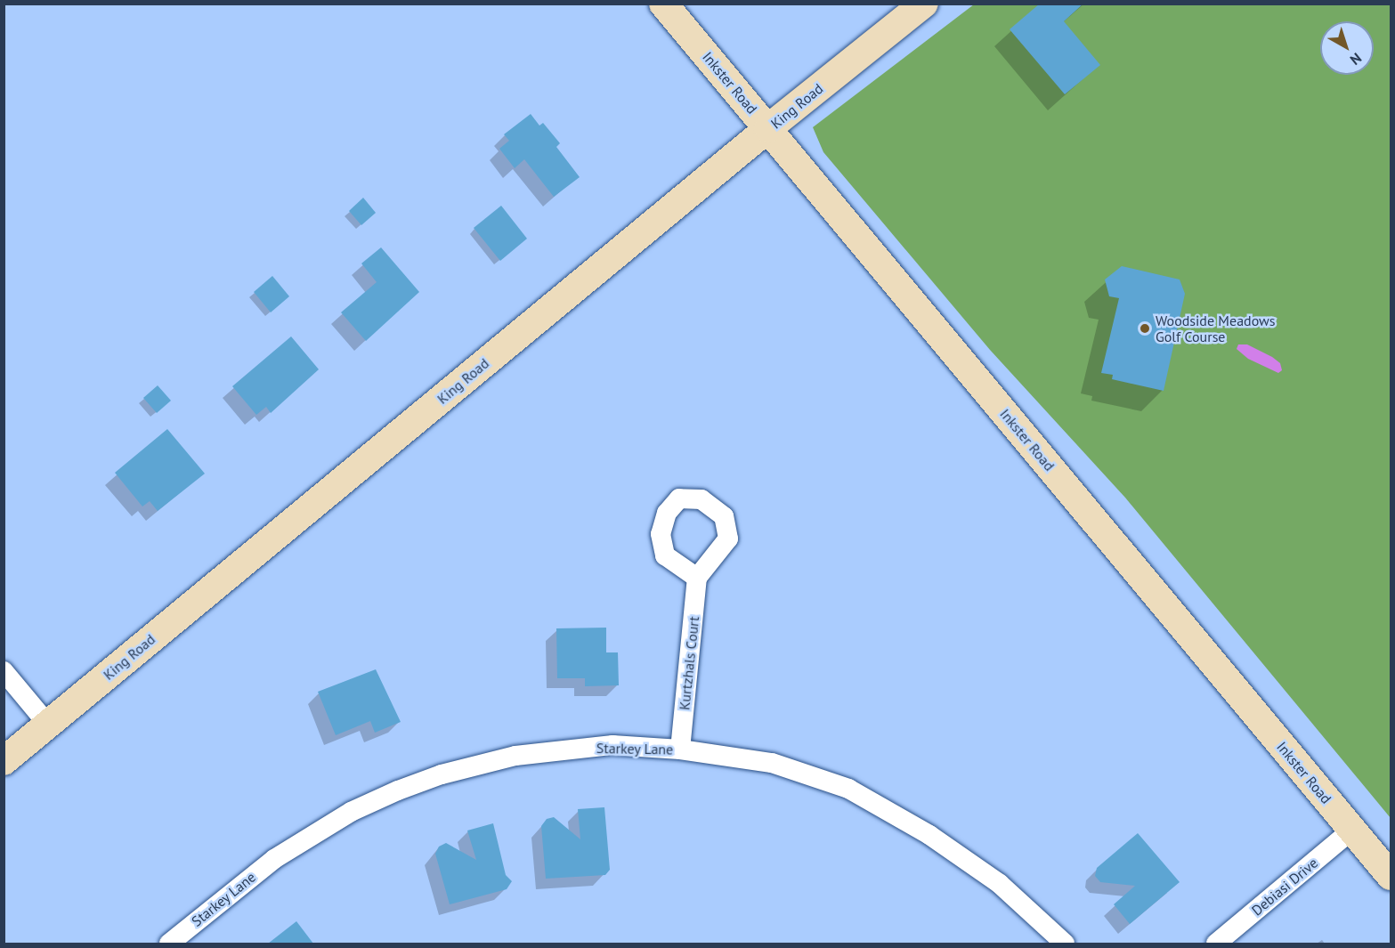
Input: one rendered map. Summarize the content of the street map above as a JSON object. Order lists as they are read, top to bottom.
{
  "streets": {
    "street": [
      "Inkster Road",
      "King Road",
      "Kurtzhals Court",
      "Starkey Lane",
      "Debiasi Drive"
    ]
  },
  "crossings": [
    ["Inkster Road", "King Road"],
    ["Inkster Road", "Debiasi Drive"],
    ["Kurtzhals Court", "Starkey Lane"]
  ],
  "places": ["Woodside Meadows Golf Course"],
  "north": "bottom right"
}
